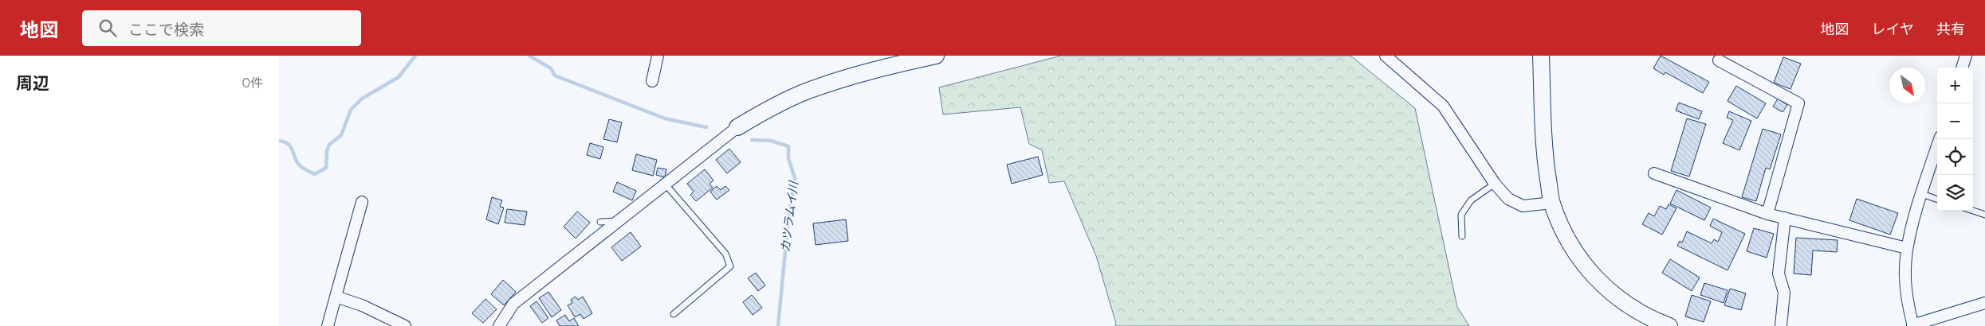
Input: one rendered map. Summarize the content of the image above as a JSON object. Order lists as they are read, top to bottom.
{
  "water": ["カツラムイ川"],
  "north": "bottom right",
  "page": {
    "header": "地図",
    "search": "ここで検索",
    "nav": ["地図", "レイヤ", "共有"],
    "heading": ["周辺", "0件"],
    "map_buttons": ["+", "−"]
  }
}
